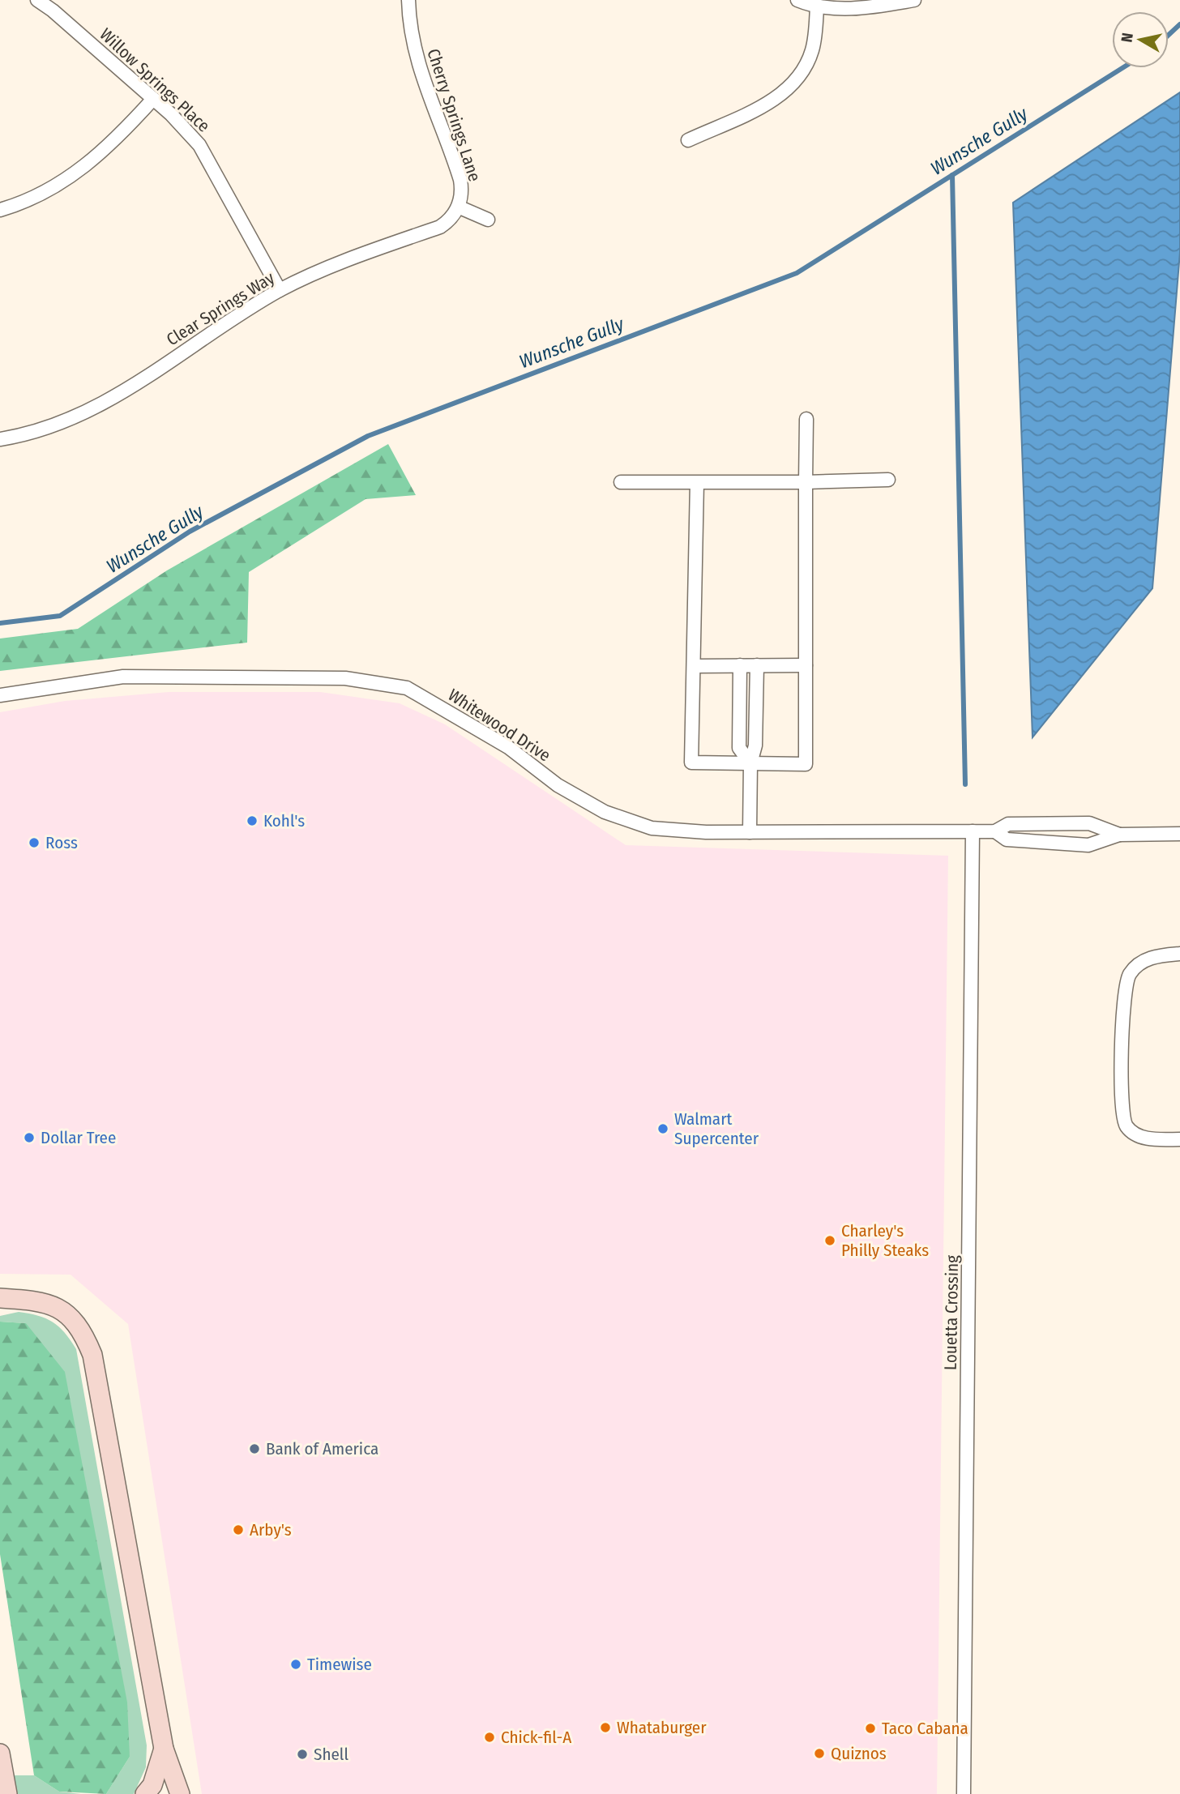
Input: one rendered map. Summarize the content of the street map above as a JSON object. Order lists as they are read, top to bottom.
{
  "streets": {
    "street": [
      "Willow Springs Place",
      "Cherry Springs Lane",
      "Clear Springs Way",
      "Whitewood Drive",
      "Louetta Crossing"
    ]
  },
  "crossings": [
    ["Willow Springs Place", "Clear Springs Way"],
    ["Cherry Springs Lane", "Clear Springs Way"],
    ["Whitewood Drive", "Louetta Crossing"]
  ],
  "water": ["Wunsche Gully"],
  "places": [
    "Kohl's",
    "Ross",
    "Walmart Supercenter",
    "Dollar Tree",
    "Charley's Philly Steaks",
    "Bank of America",
    "Arby's",
    "Timewise",
    "Whataburger",
    "Taco Cabana",
    "Chick-fil-A",
    "Quiznos",
    "Shell"
  ],
  "north": "left"
}
